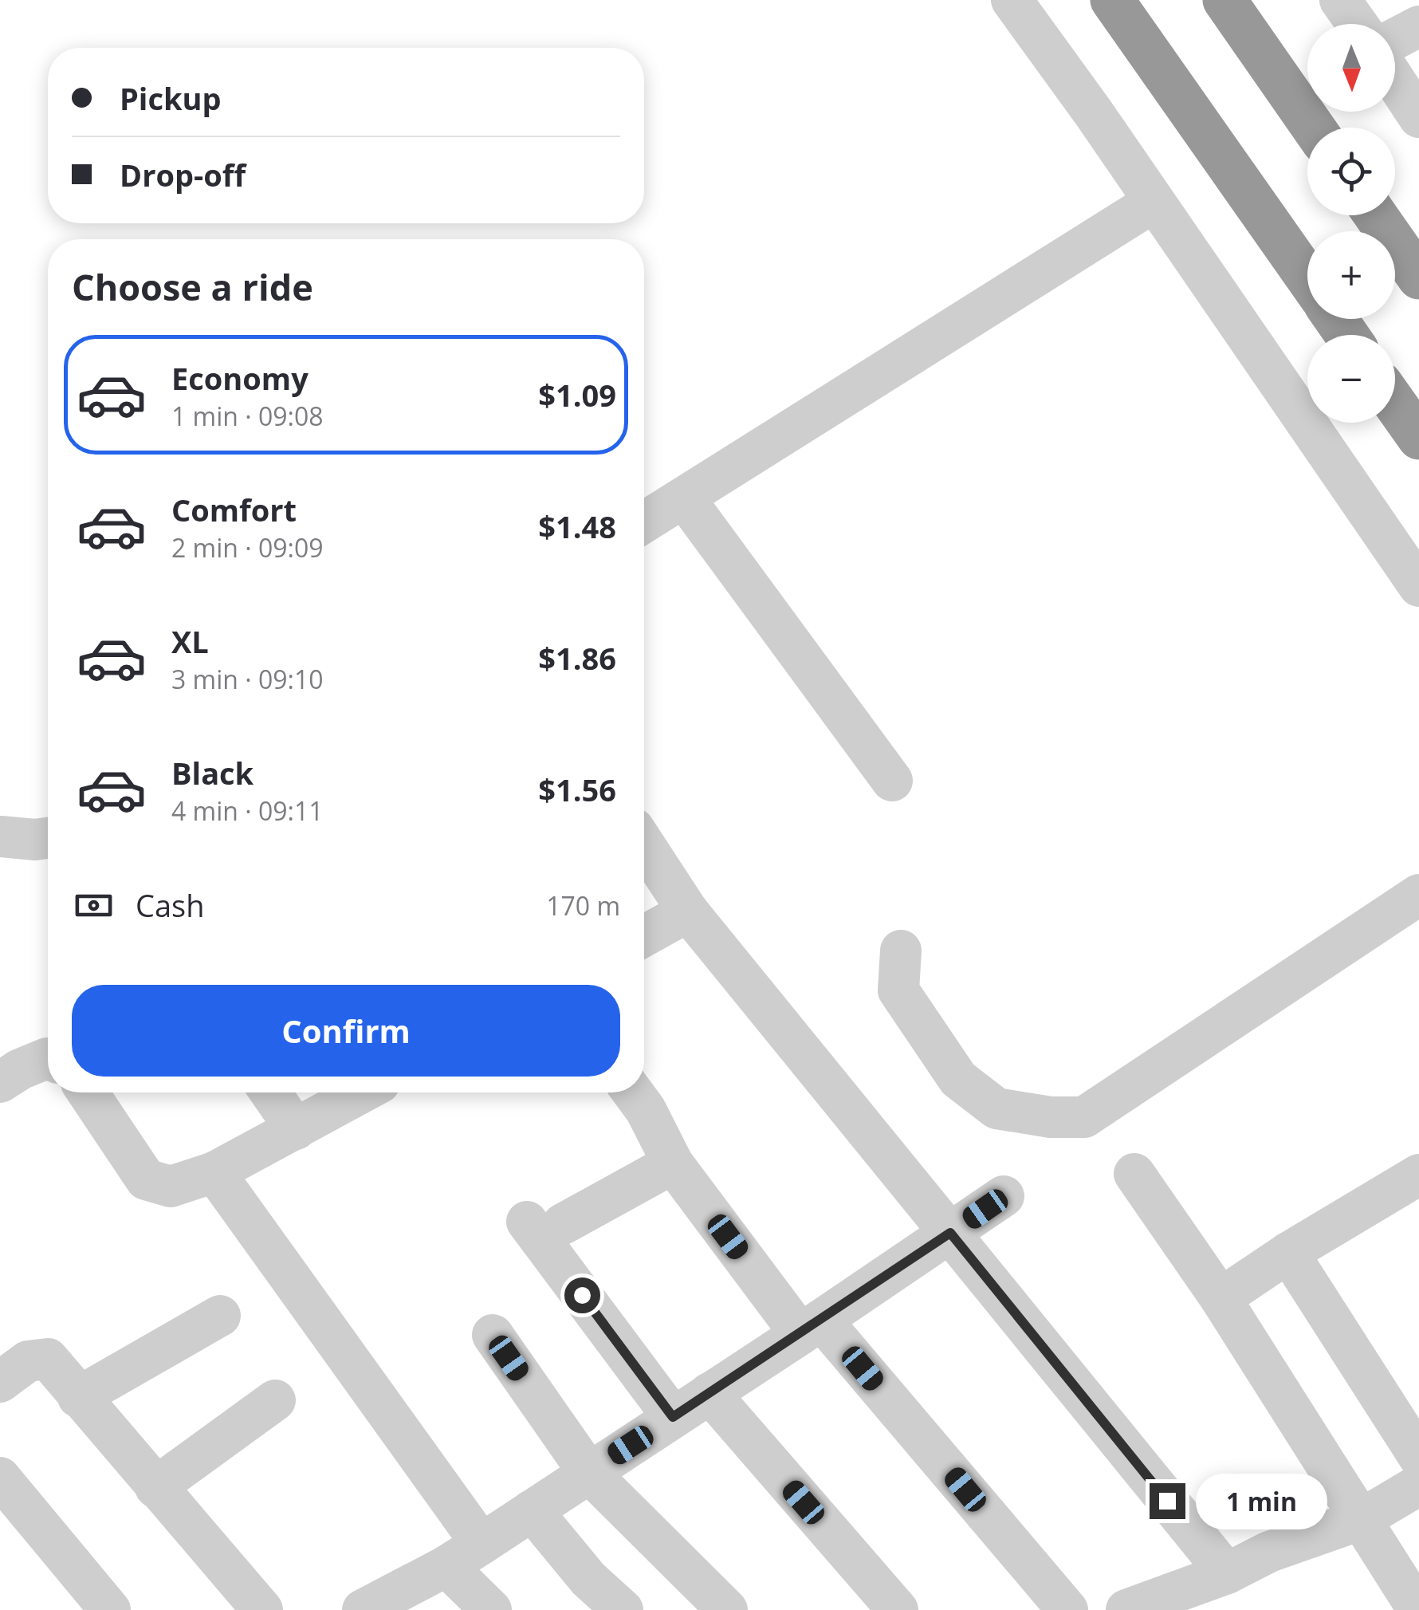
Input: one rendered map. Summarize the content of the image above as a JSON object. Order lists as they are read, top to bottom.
{
  "north": "bottom",
  "page": {
    "map_buttons": ["+", "−"],
    "banner": ["Pickup", "Drop-off"],
    "heading": "Choose a ride",
    "list": [
      {
        "name": "Economy",
        "note": "1 min · 09:08",
        "value": "$1.09"
      },
      {
        "name": "Comfort",
        "note": "2 min · 09:09",
        "value": "$1.48"
      },
      {
        "name": "XL",
        "note": "3 min · 09:10",
        "value": "$1.86"
      },
      {
        "name": "Black",
        "note": "4 min · 09:11",
        "value": "$1.56"
      }
    ],
    "pay": ["Cash", "170 m"],
    "buttons": "Confirm",
    "bubble": "1 min"
  }
}
